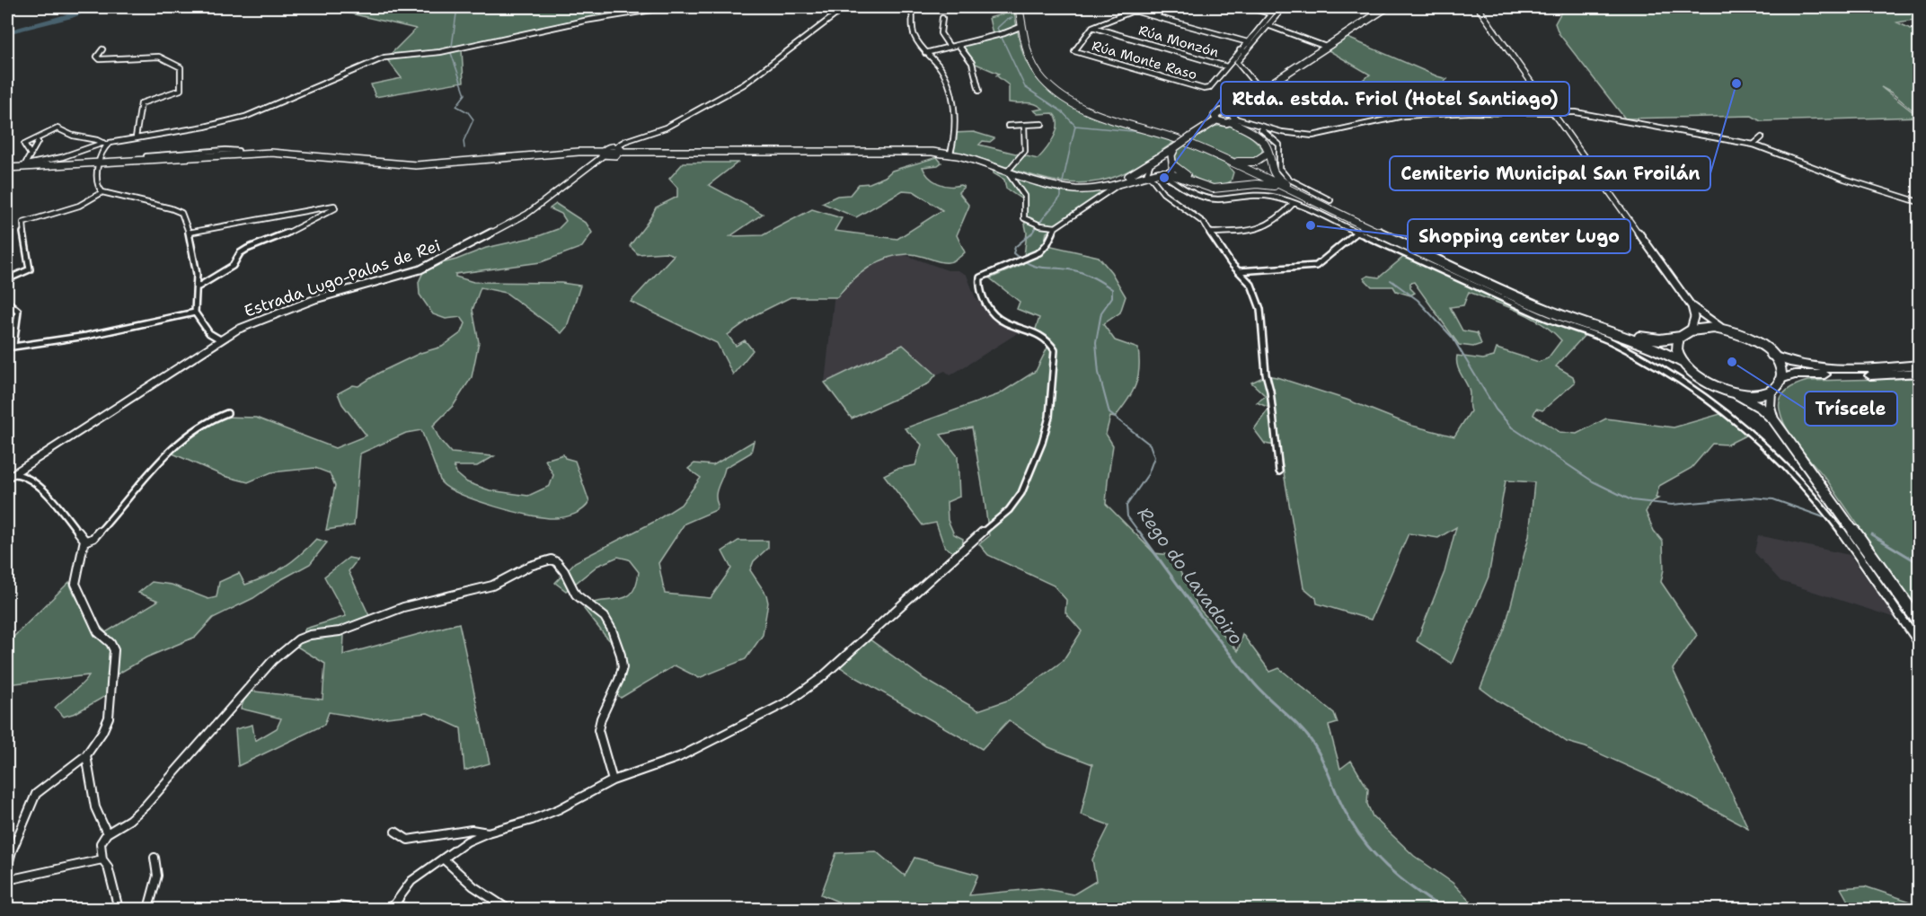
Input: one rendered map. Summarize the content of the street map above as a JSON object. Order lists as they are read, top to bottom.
{
  "streets": {
    "street": ["Rúa Monzón", "Rúa Monte Raso", "Estrada Lugo-Palas de Rei"]
  },
  "crossings": [
    ["Rúa Monzón", "Rúa Monte Raso"]
  ],
  "water": ["Rego do Lavadoiro"],
  "places": [
    "Cemiterio Municipal San Froilán",
    "Rtda. estda. Friol (Hotel Santiago)",
    "Shopping center Lugo",
    "Tríscele"
  ]
}
